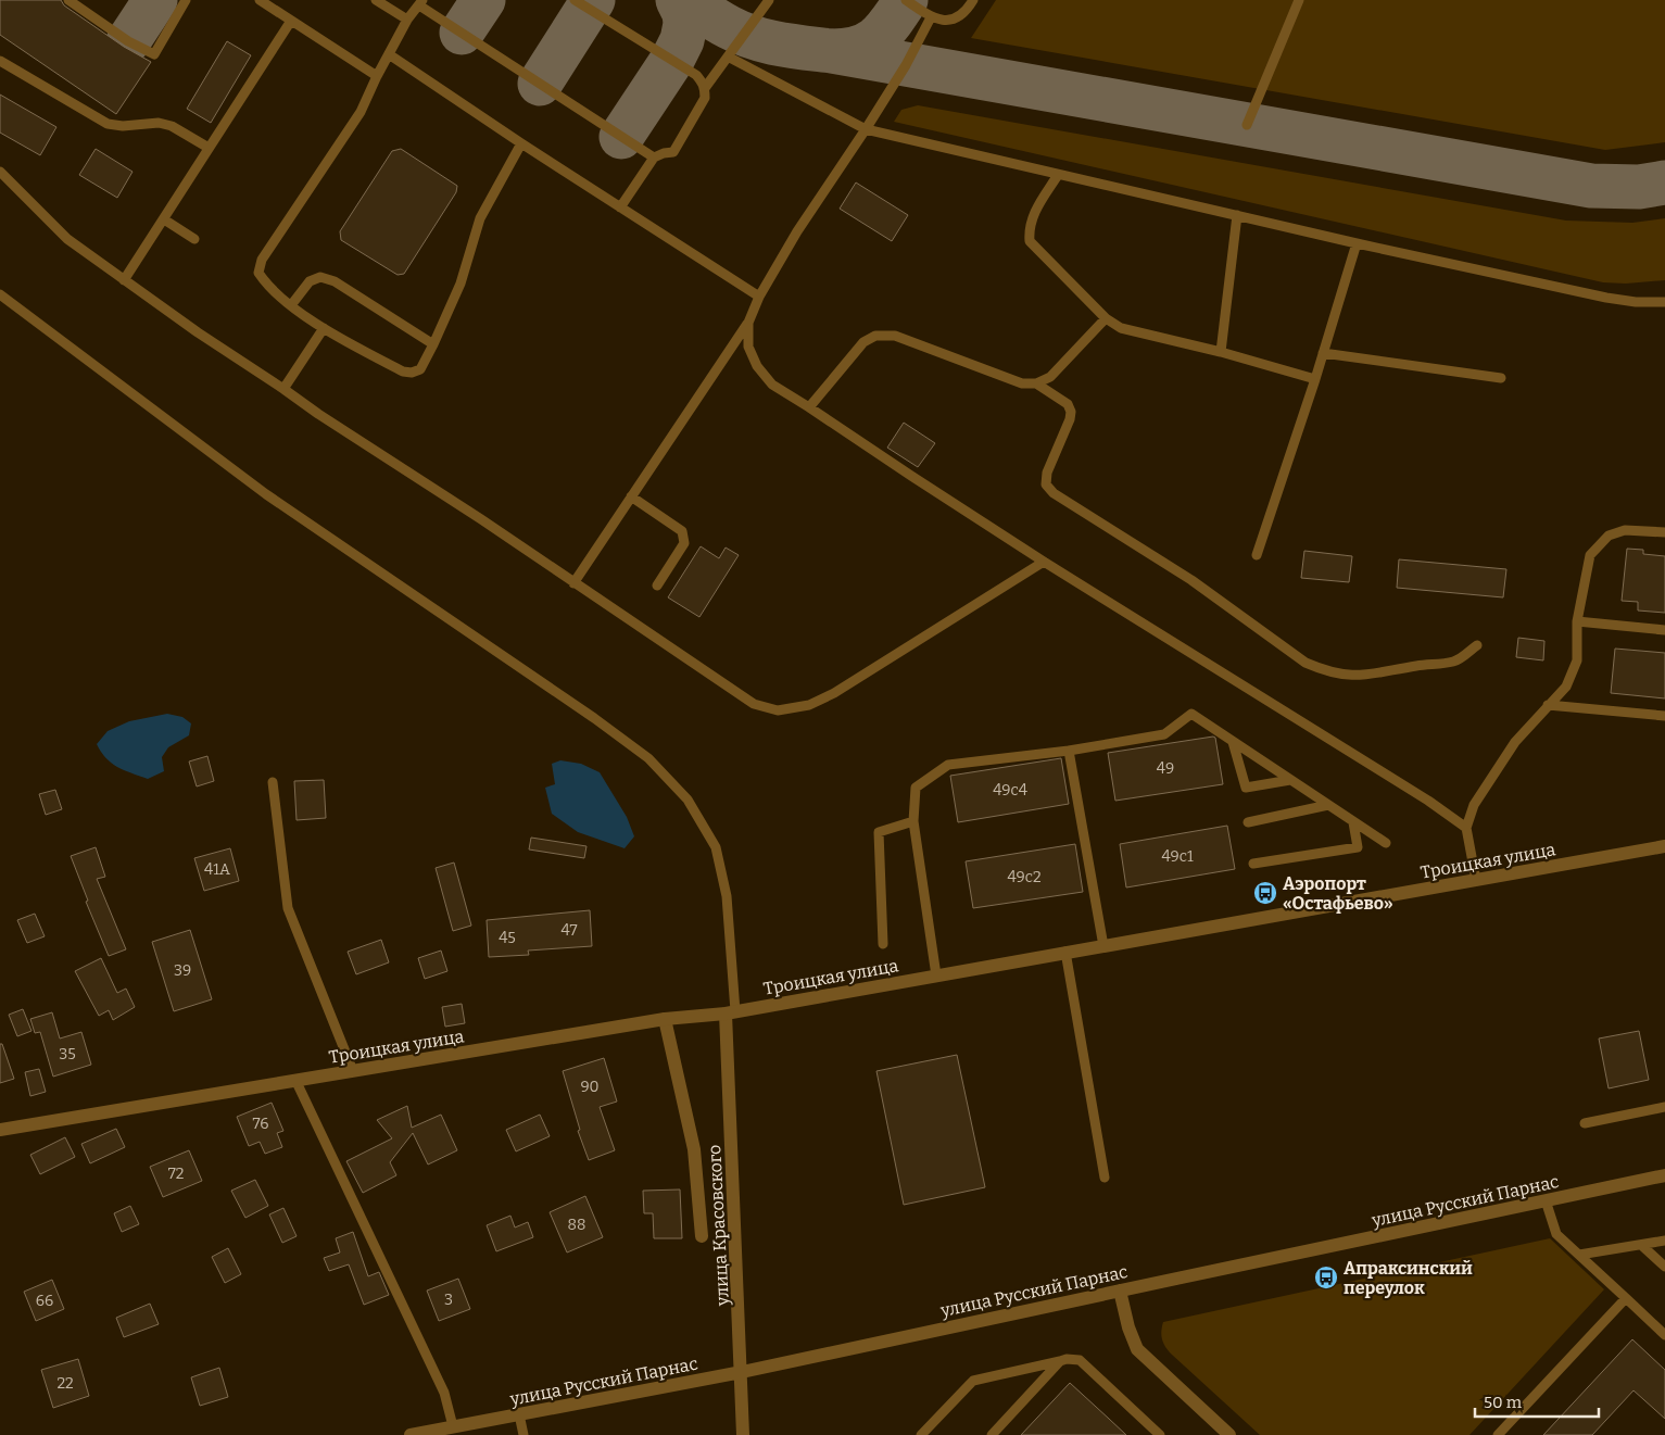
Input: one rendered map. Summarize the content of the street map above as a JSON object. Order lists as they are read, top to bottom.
{
  "streets": {
    "street": ["Троицкая улица", "улица Русский Парнас", "улица Красовского"]
  },
  "crossings": [
    ["Троицкая улица", "улица Красовского"],
    ["улица Русский Парнас", "улица Красовского"]
  ],
  "places": {
    "bus stop": ["Аэропорт «Остафьево»", "Апраксинский переулок"]
  },
  "house_numbers": [
    "49",
    "49с4",
    "49с1",
    "41А",
    "49с2",
    "47",
    "45",
    "39",
    "35",
    "90",
    "76",
    "72",
    "88",
    "3",
    "66",
    "22"
  ],
  "scale_bar": "50 m"
}
